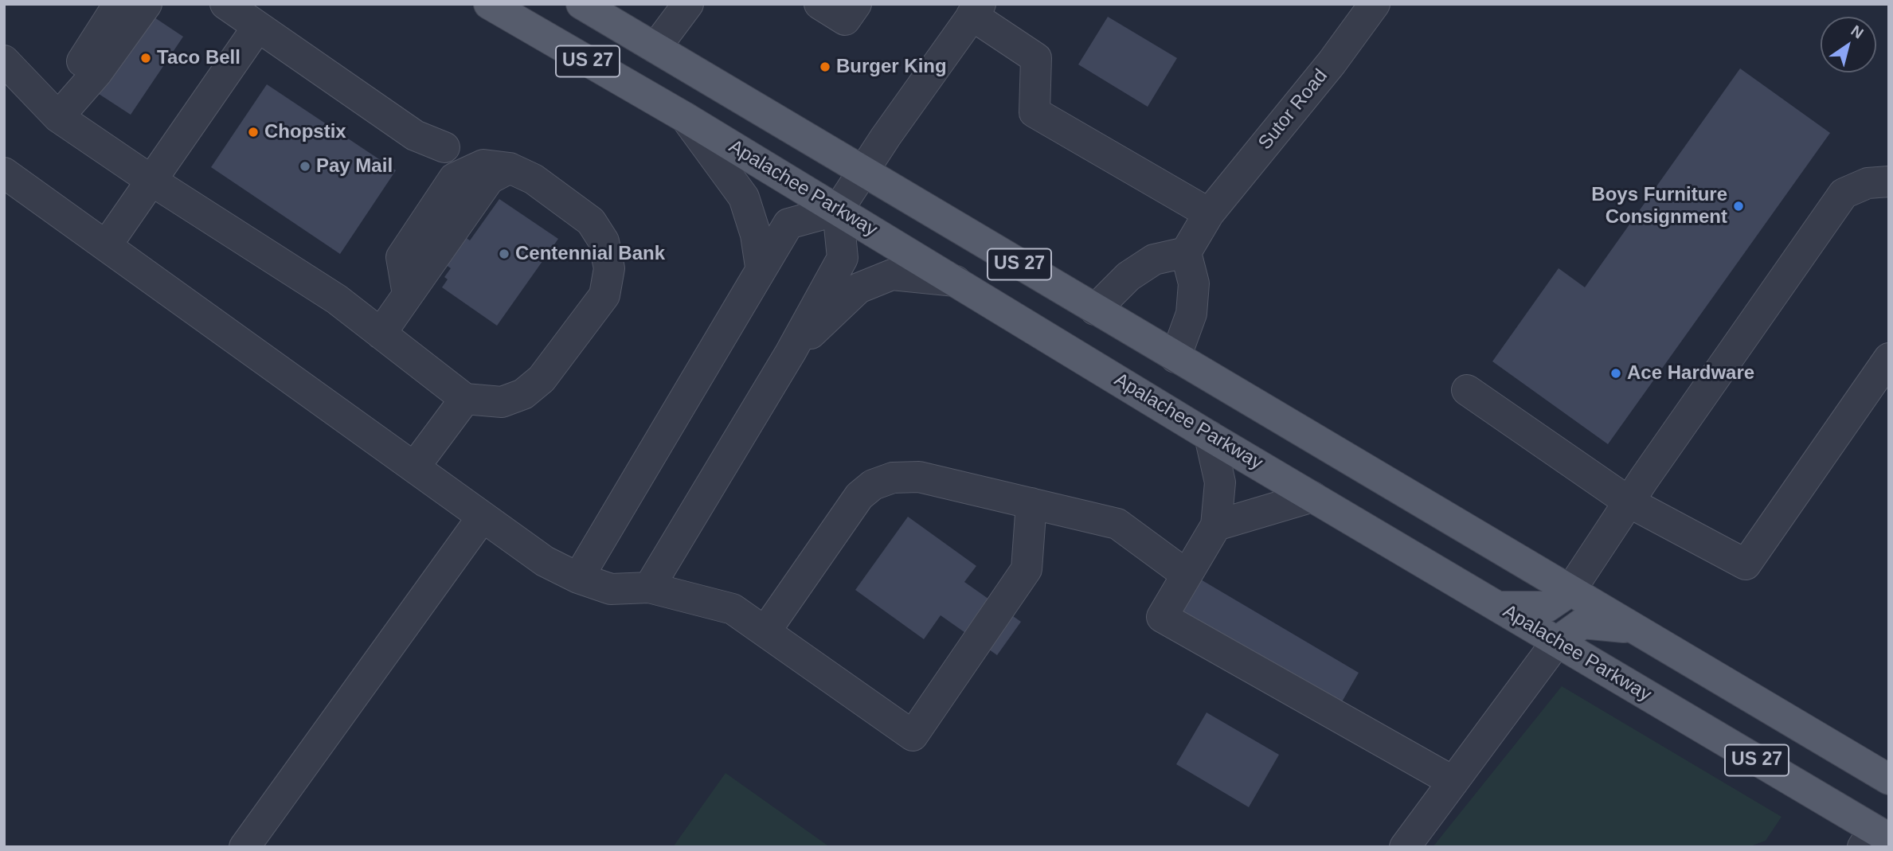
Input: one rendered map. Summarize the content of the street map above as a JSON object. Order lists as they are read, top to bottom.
{
  "streets": {
    "main road": ["US 27", "Apalachee Parkway"],
    "street": ["Sutor Road"]
  },
  "places": [
    "Taco Bell",
    "Burger King",
    "Chopstix",
    "Pay Mail",
    "Boys Furniture Consignment",
    "Centennial Bank",
    "Ace Hardware"
  ],
  "north": "top right"
}
